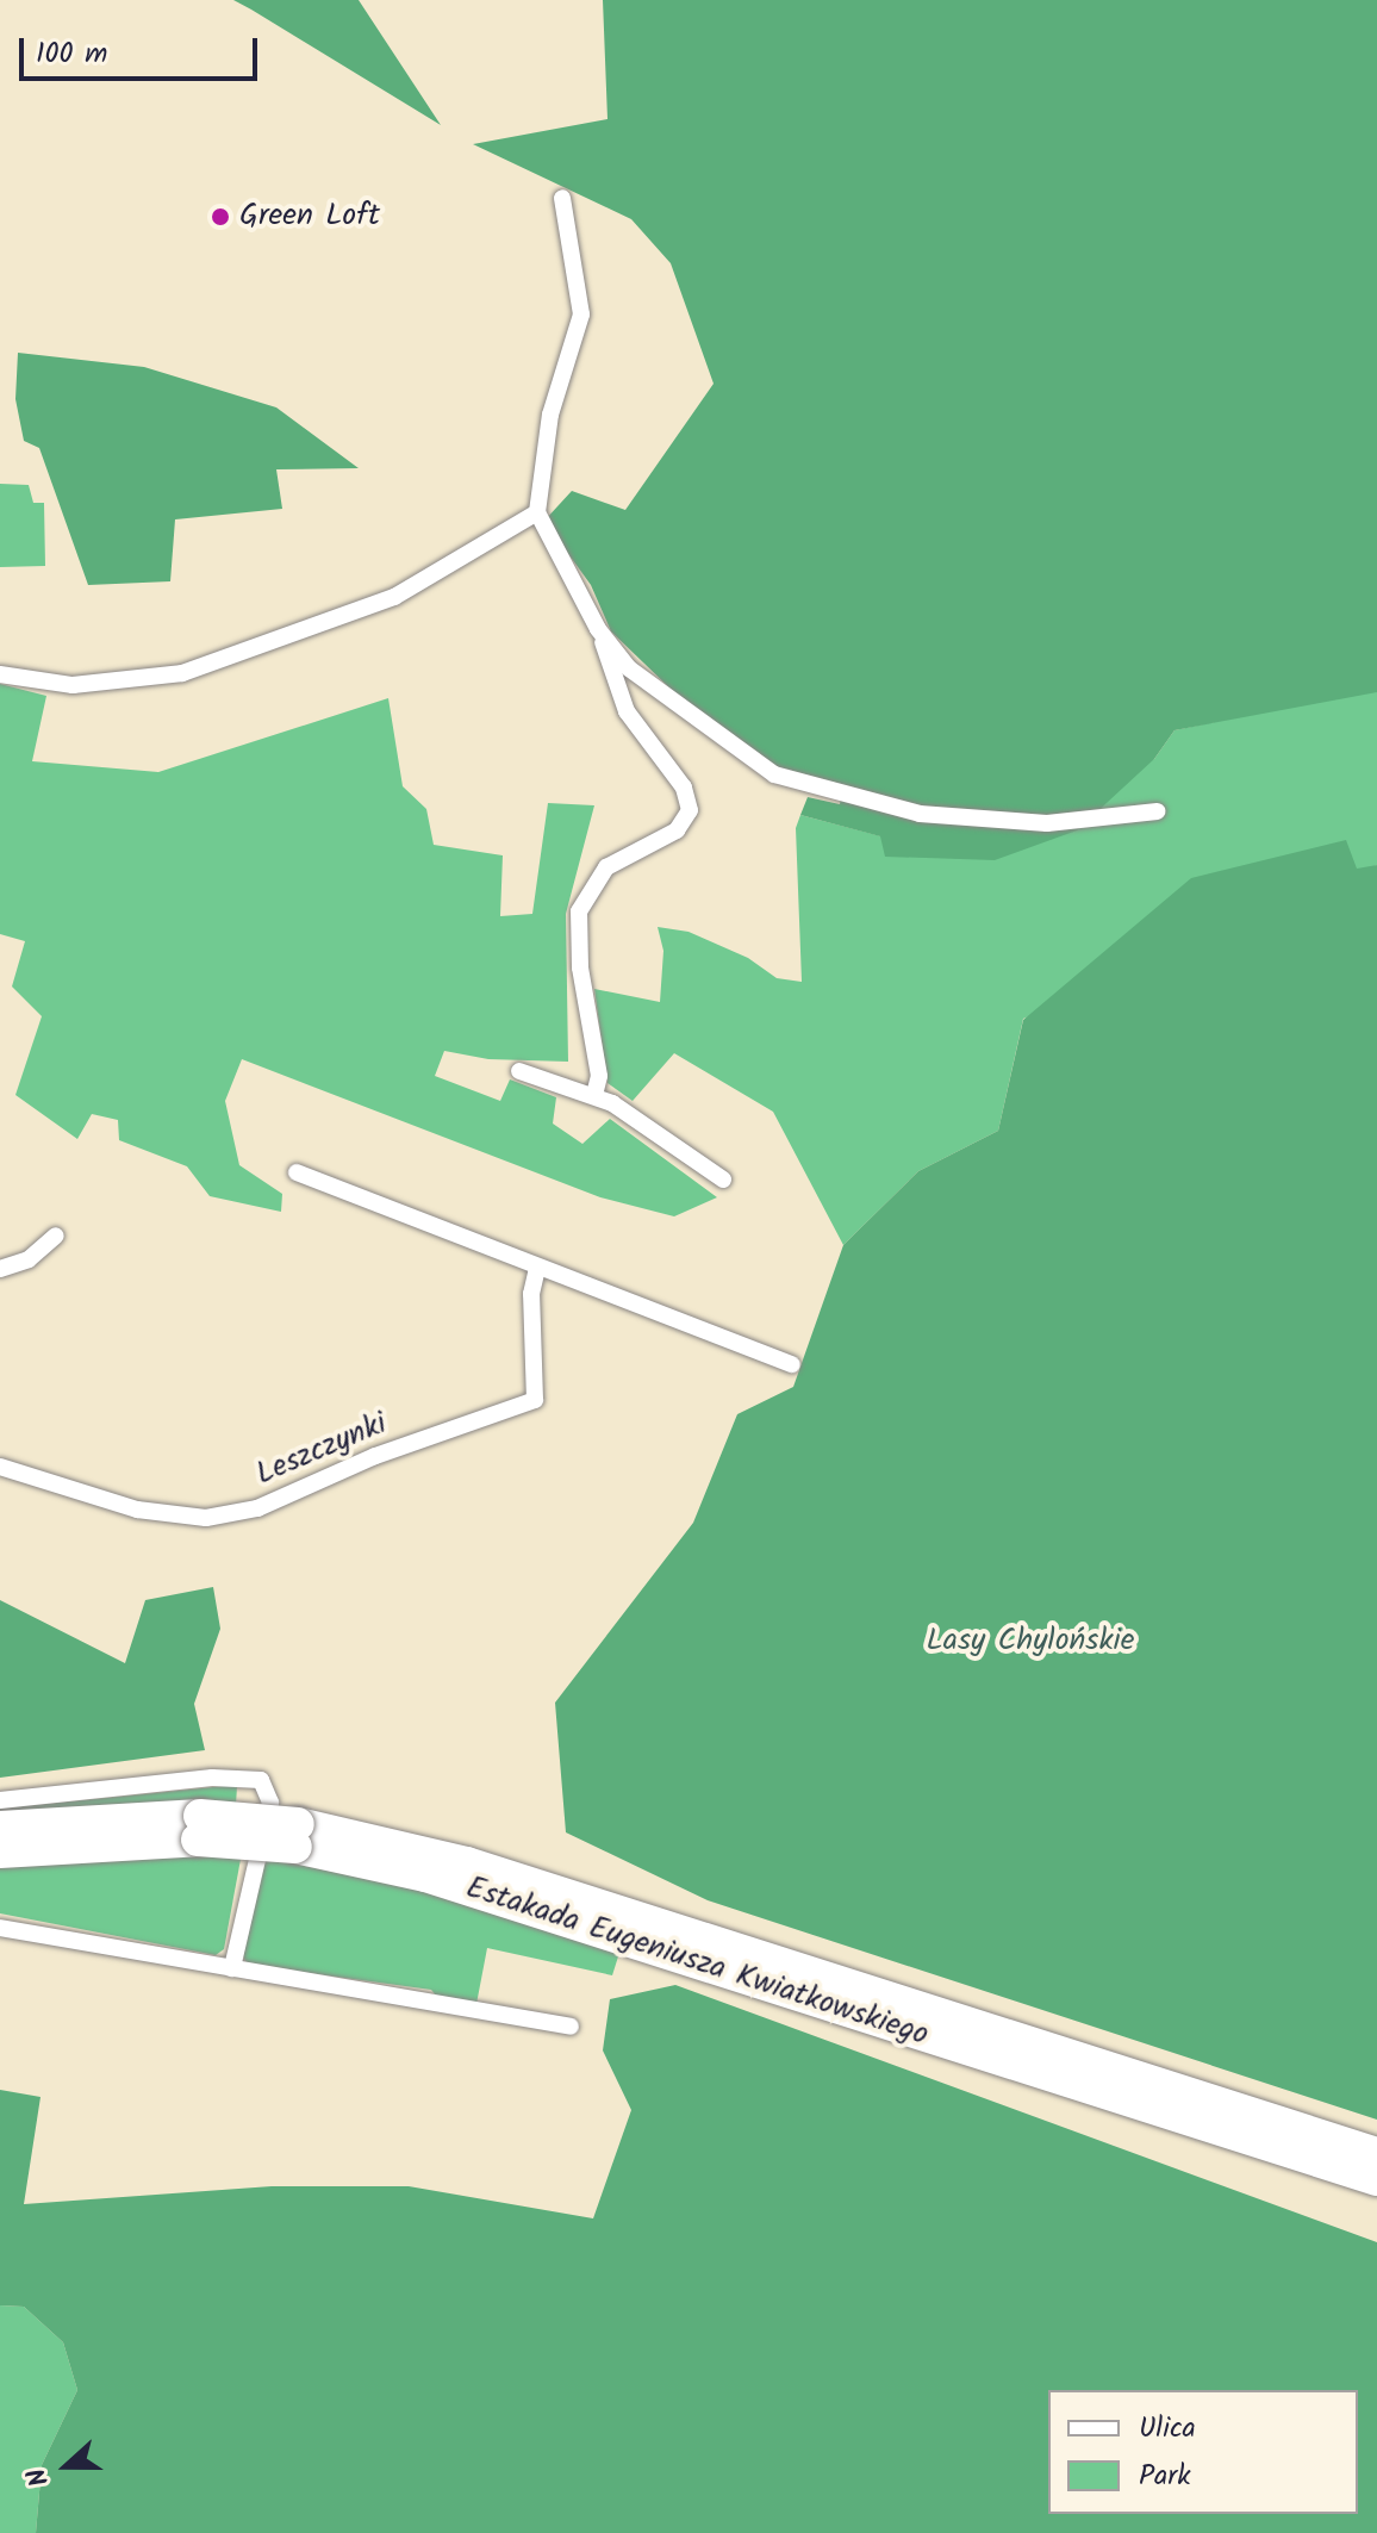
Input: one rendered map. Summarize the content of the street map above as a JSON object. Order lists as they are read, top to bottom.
{
  "streets": {
    "highway": ["Estakada Eugeniusza Kwiatkowskiego"],
    "street": ["Leszczynki"]
  },
  "parks": ["Lasy Chylońskie"],
  "places": ["Green Loft"],
  "legend": ["Ulica", "Park"],
  "scale_bar": "100 m",
  "north": "left"
}
